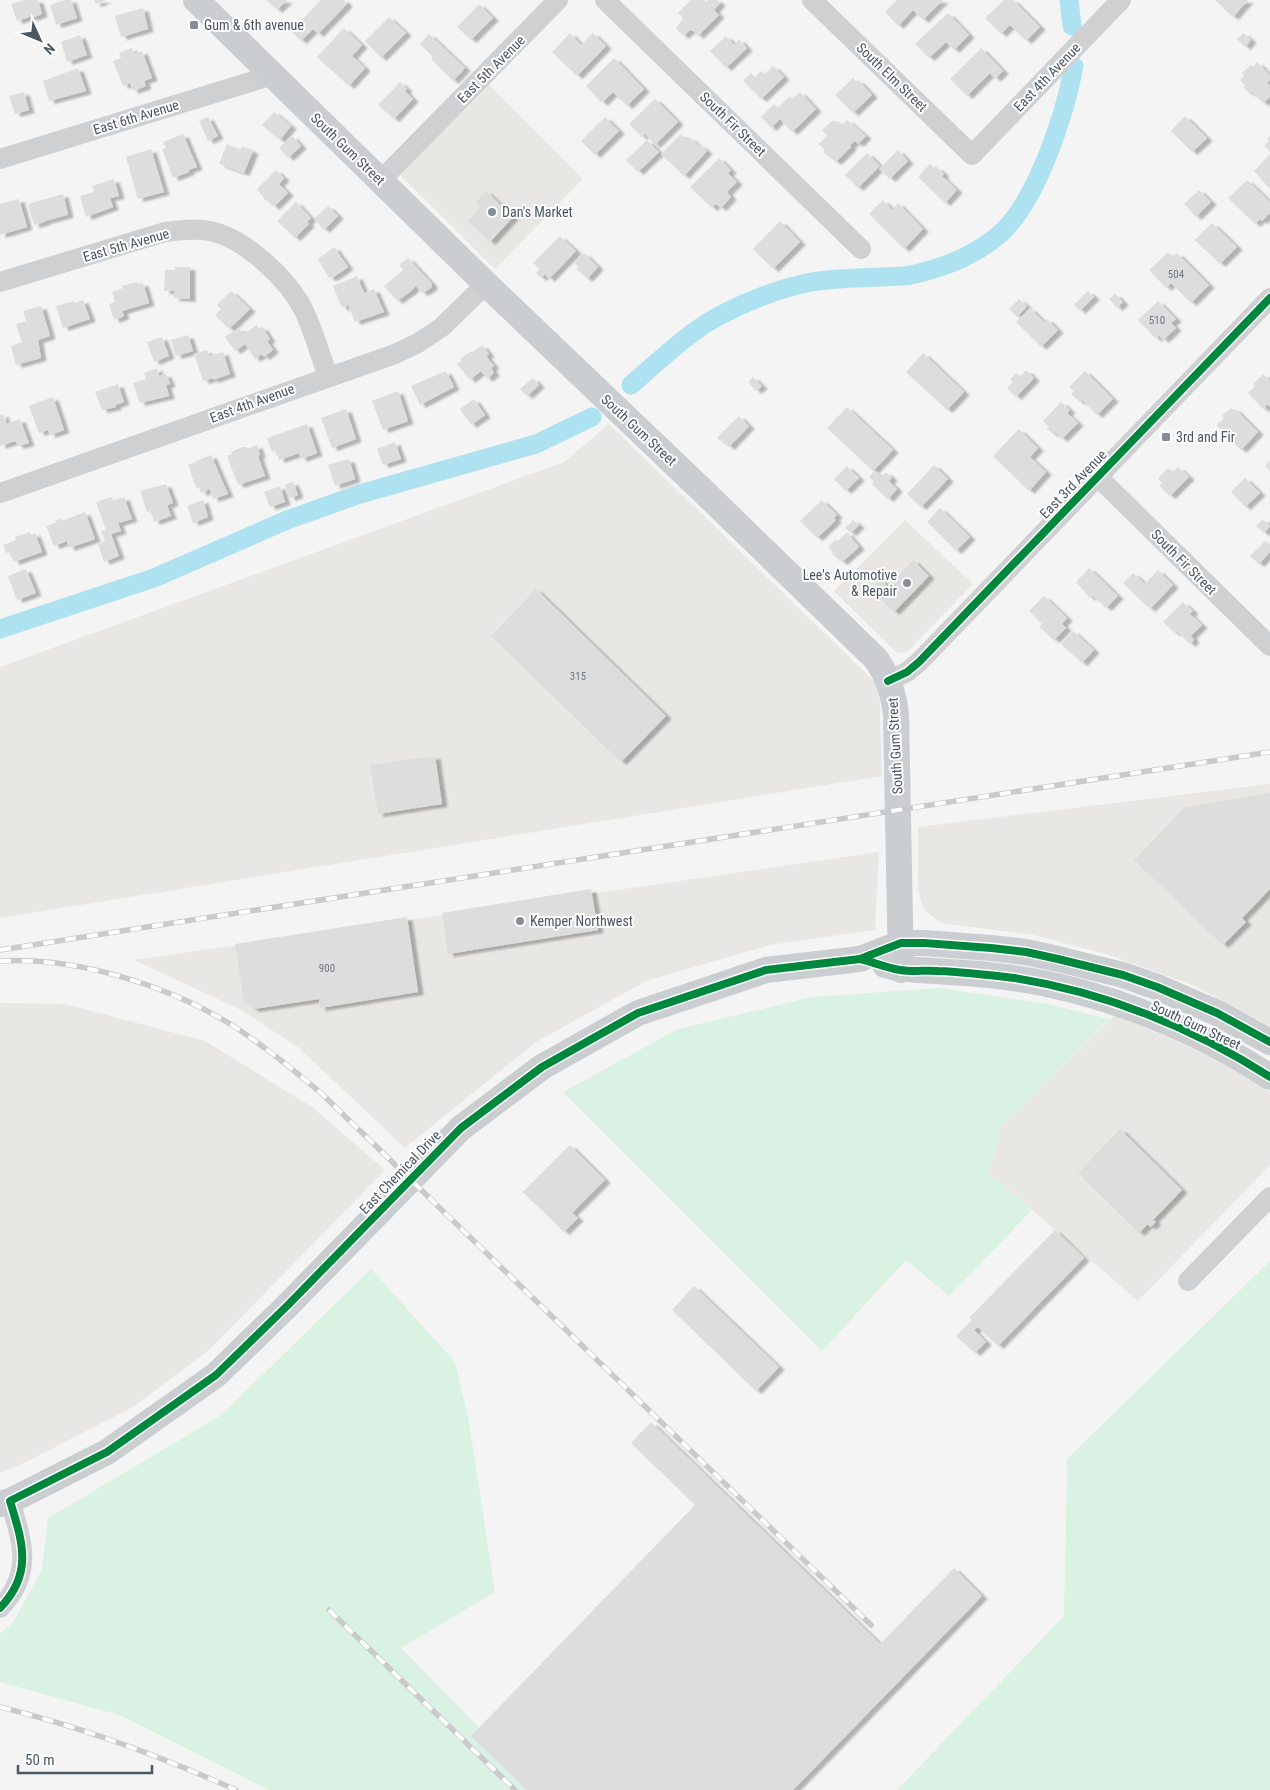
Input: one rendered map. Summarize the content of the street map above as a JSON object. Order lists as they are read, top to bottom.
{
  "streets": {
    "main road": ["South Gum Street", "East Chemical Drive"],
    "street": [
      "East 5th Avenue",
      "South Elm Street",
      "East 4th Avenue",
      "East 6th Avenue",
      "South Fir Street",
      "East 3rd Avenue"
    ]
  },
  "crossings": [
    ["East 5th Avenue", "East 4th Avenue"],
    ["East 5th Avenue", "South Gum Street"],
    ["South Elm Street", "East 4th Avenue"],
    ["East 4th Avenue", "South Gum Street"],
    ["East 6th Avenue", "South Gum Street"],
    ["South Fir Street", "East 3rd Avenue"],
    ["South Gum Street", "East 3rd Avenue"],
    ["South Gum Street", "East Chemical Drive"]
  ],
  "places": {
    "transit": ["Gum & 6th avenue", "3rd and Fir"],
    "other": ["Dan's Market", "Lee's Automotive & Repair", "Kemper Northwest"]
  },
  "house_numbers": [
    "504",
    "510",
    "315",
    "900"
  ],
  "scale_bar": "50 m",
  "north": "bottom right"
}
